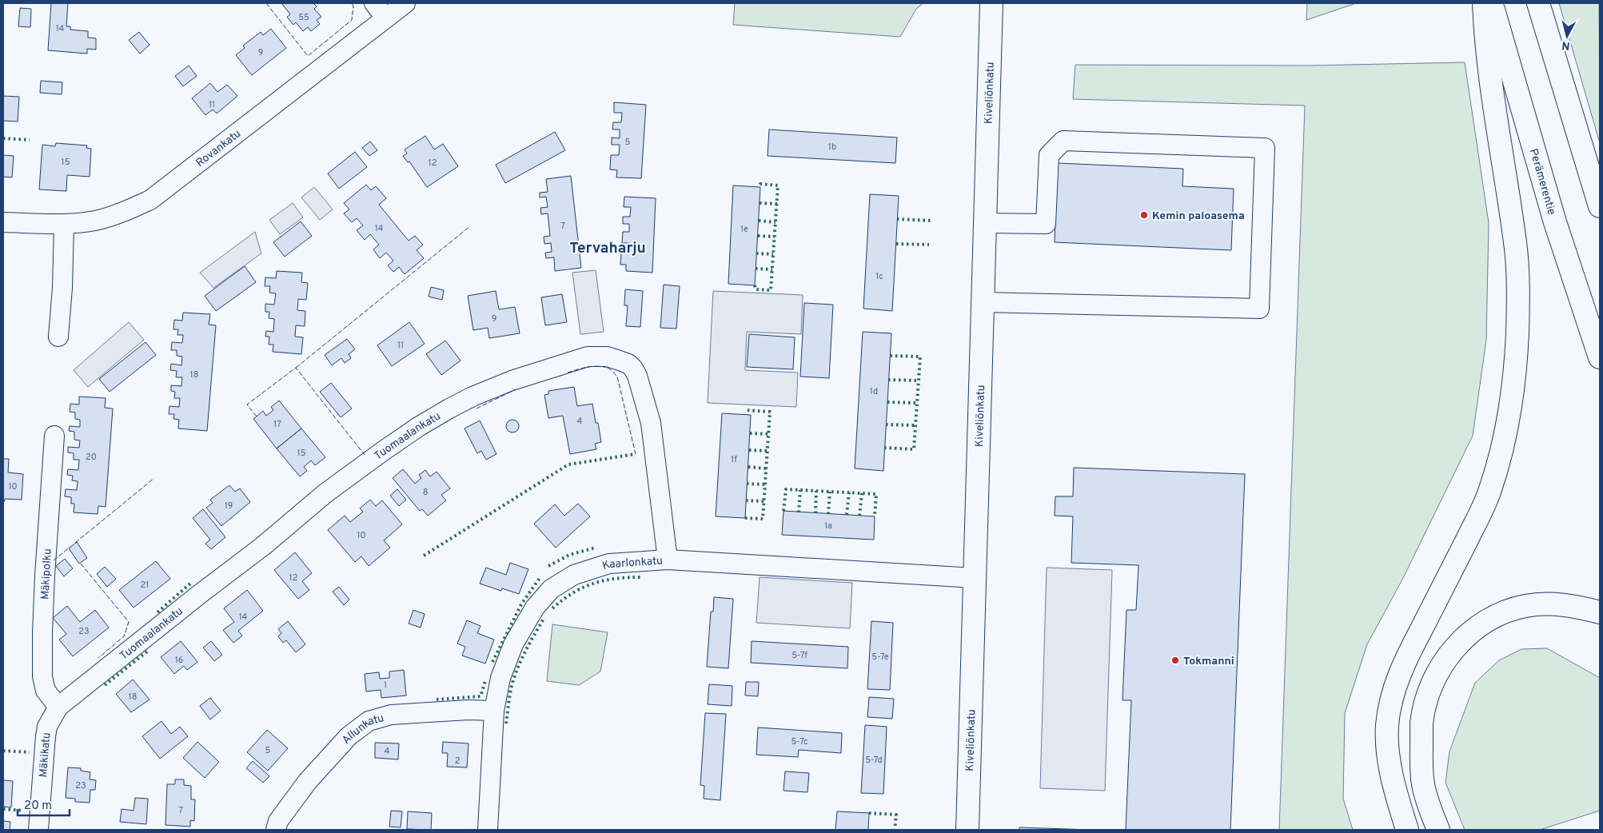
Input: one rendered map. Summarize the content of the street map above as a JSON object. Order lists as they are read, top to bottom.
{
  "streets": {
    "main road": ["Kiveliönkatu", "Perämerentie"],
    "street": [
      "Rovankatu",
      "Tuomaalankatu",
      "Kaarlonkatu",
      "Mäkipolku",
      "Allunkatu",
      "Mäkikatu"
    ]
  },
  "crossings": [
    ["Kiveliönkatu", "Kaarlonkatu"],
    ["Tuomaalankatu", "Kaarlonkatu"],
    ["Tuomaalankatu", "Mäkipolku"],
    ["Tuomaalankatu", "Mäkikatu"],
    ["Kaarlonkatu", "Allunkatu"],
    ["Mäkipolku", "Mäkikatu"]
  ],
  "districts": ["Tervaharju"],
  "places": ["Kemin paloasema", "Tokmanni"],
  "house_numbers": [
    "55",
    "14",
    "9",
    "11",
    "5",
    "1b",
    "15",
    "12",
    "7",
    "14",
    "1e",
    "1c",
    "9",
    "11",
    "18",
    "1d",
    "4",
    "17",
    "15",
    "20",
    "1f",
    "10",
    "8",
    "19",
    "1a",
    "10",
    "12",
    "21",
    "14",
    "23",
    "5-7f",
    "5-7e",
    "16",
    "1",
    "18",
    "5-7c",
    "5",
    "4",
    "5-7d",
    "2",
    "23",
    "7"
  ],
  "scale_bar": "20 m",
  "north": "bottom"
}
